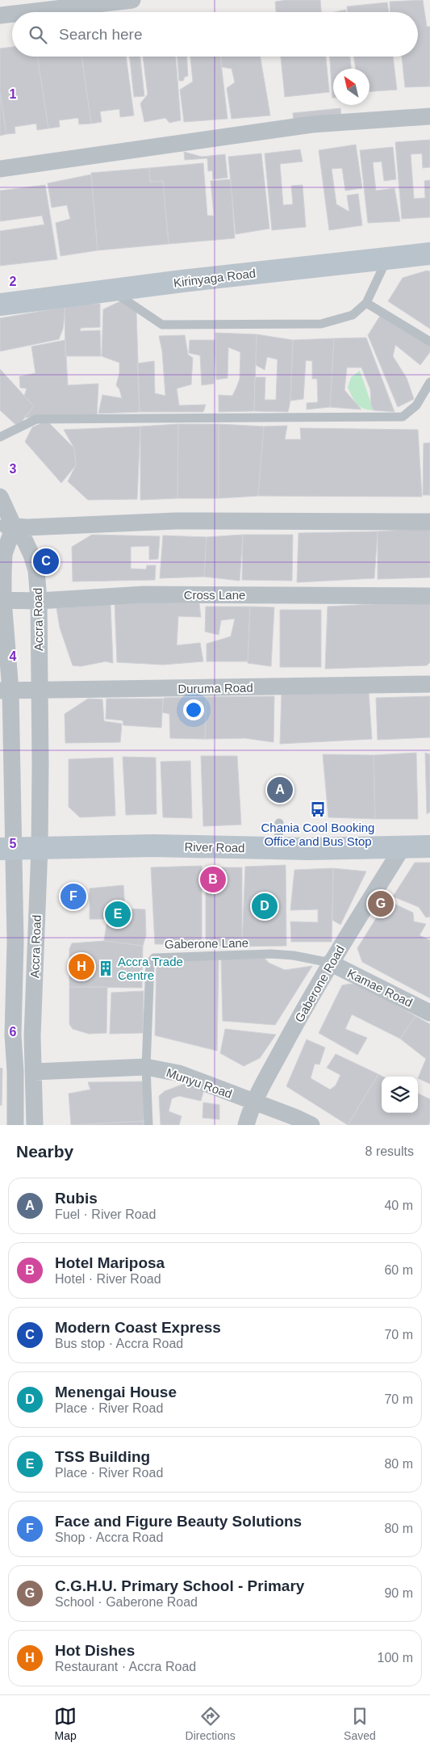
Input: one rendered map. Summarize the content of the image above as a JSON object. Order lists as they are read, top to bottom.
{
  "streets": {
    "street": [
      "Kirinyaga Road",
      "Cross Lane",
      "Accra Road",
      "Duruma Road",
      "River Road",
      "Gaberone Road",
      "Kamae Road",
      "Munyu Road"
    ],
    "lane": ["Gaberone Lane"]
  },
  "crossings": [
    ["Cross Lane", "Accra Road"],
    ["Accra Road", "Duruma Road"],
    ["Accra Road", "River Road"],
    ["Accra Road", "Munyu Road"],
    ["River Road", "Gaberone Road"],
    ["Gaberone Lane", "Gaberone Road"],
    ["Gaberone Lane", "Kamae Road"],
    ["Gaberone Lane", "Munyu Road"],
    ["Gaberone Road", "Kamae Road"],
    ["Gaberone Road", "Munyu Road"]
  ],
  "places": {
    "bus stop": ["Chania Cool Booking Office and Bus Stop"],
    "building": ["Accra Trade Centre"]
  },
  "north": "top left",
  "page": {
    "search": "Search here",
    "pins": [
      "C",
      "A",
      "B",
      "F",
      "G",
      "D",
      "E",
      "H"
    ],
    "heading": ["Nearby", "8 results"],
    "list": [
      {
        "mark": "A",
        "name": "Rubis",
        "note": "Fuel · River Road",
        "value": "40 m"
      },
      {
        "mark": "B",
        "name": "Hotel Mariposa",
        "note": "Hotel · River Road",
        "value": "60 m"
      },
      {
        "mark": "C",
        "name": "Modern Coast Express",
        "note": "Bus stop · Accra Road",
        "value": "70 m"
      },
      {
        "mark": "D",
        "name": "Menengai House",
        "note": "Place · River Road",
        "value": "70 m"
      },
      {
        "mark": "E",
        "name": "TSS Building",
        "note": "Place · River Road",
        "value": "80 m"
      },
      {
        "mark": "F",
        "name": "Face and Figure Beauty Solutions",
        "note": "Shop · Accra Road",
        "value": "80 m"
      },
      {
        "mark": "G",
        "name": "C.G.H.U. Primary School - Primary",
        "note": "School · Gaberone Road",
        "value": "90 m"
      },
      {
        "mark": "H",
        "name": "Hot Dishes",
        "note": "Restaurant · Accra Road",
        "value": "100 m"
      }
    ],
    "nav": ["Map", "Directions", "Saved"]
  },
  "grid": {
    "rows": [
      "1",
      "2",
      "3",
      "4",
      "5",
      "6"
    ]
  }
}
